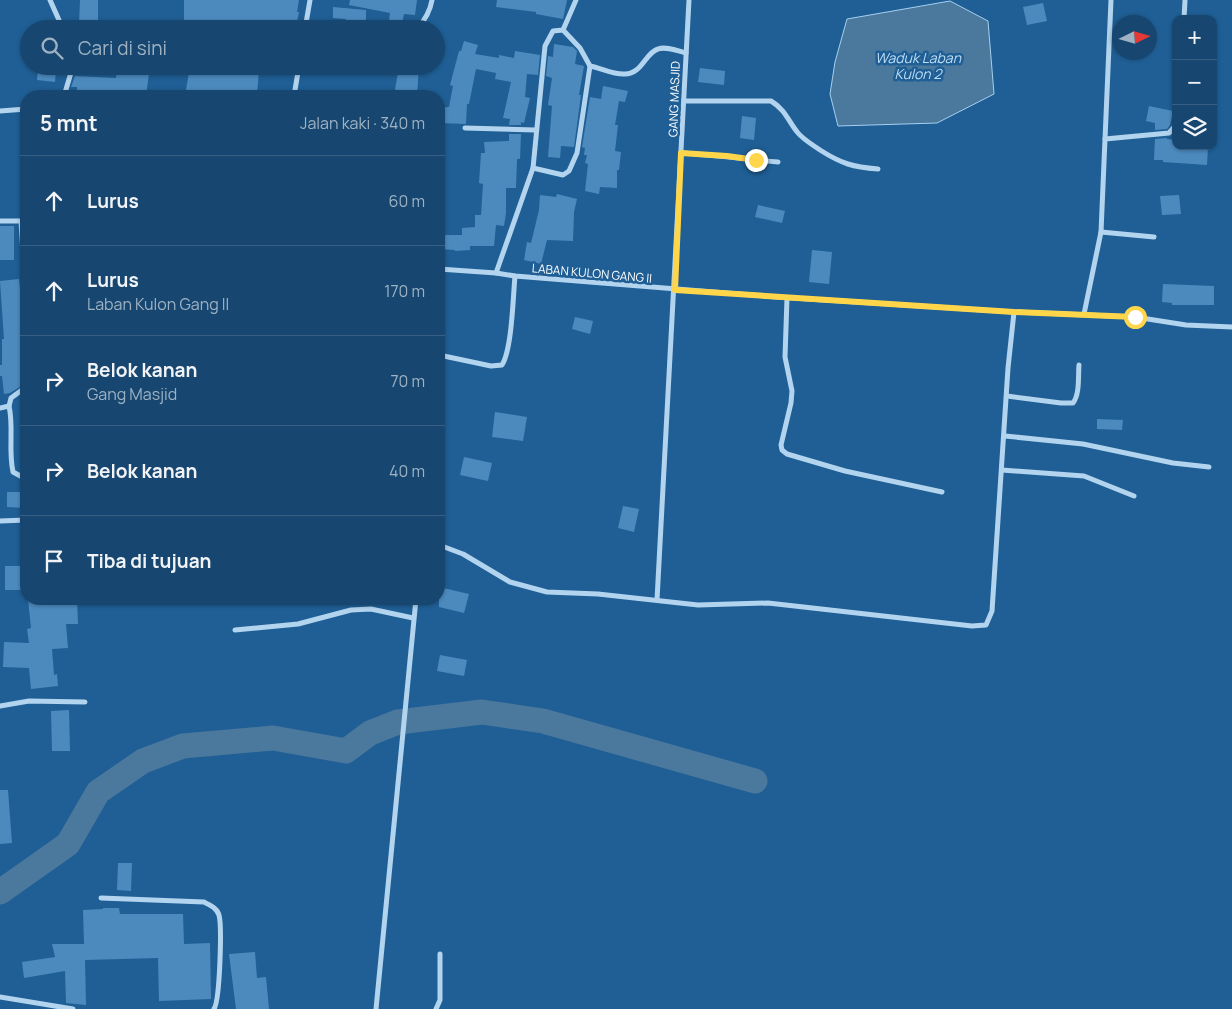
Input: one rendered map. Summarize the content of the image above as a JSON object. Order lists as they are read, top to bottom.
{
  "streets": {
    "street": ["GANG MASJID", "LABAN KULON GANG II"]
  },
  "crossings": [
    ["GANG MASJID", "LABAN KULON GANG II"]
  ],
  "water": ["Waduk Laban Kulon 2"],
  "north": "right",
  "page": {
    "map_buttons": ["+", "−"],
    "search": "Cari di sini",
    "heading": ["5 mnt", "Jalan kaki · 340 m"],
    "list": [
      ["Lurus", "60 m"],
      ["Lurus", "Laban Kulon Gang II", "170 m"],
      ["Belok kanan", "Gang Masjid", "70 m"],
      ["Belok kanan", "40 m"],
      "Tiba di tujuan"
    ]
  }
}
